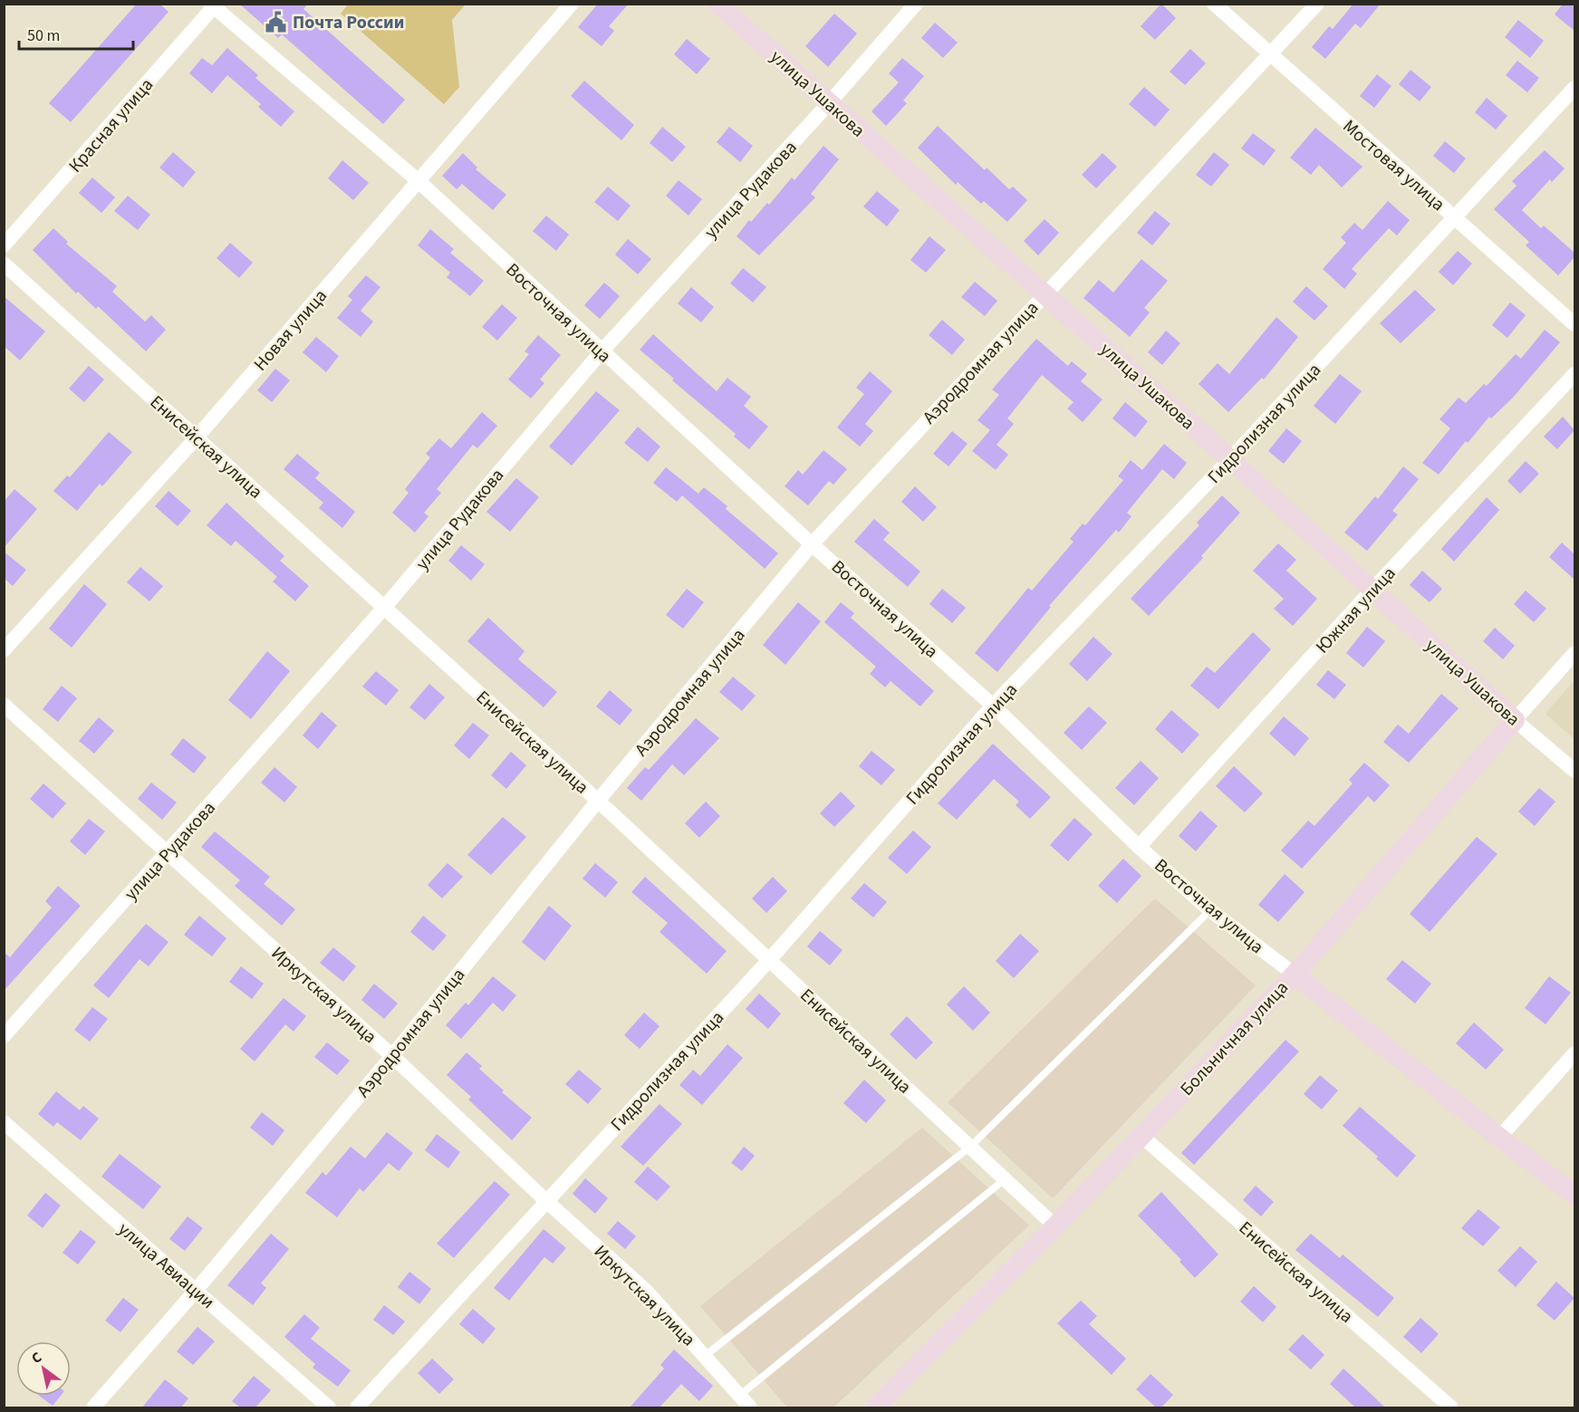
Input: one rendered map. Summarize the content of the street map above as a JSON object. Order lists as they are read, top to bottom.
{
  "streets": {
    "street": [
      "улица Ушакова",
      "Красная улица",
      "Мостовая улица",
      "улица Рудакова",
      "Восточная улица",
      "Новая улица",
      "Аэродромная улица",
      "Гидролизная улица",
      "Енисейская улица",
      "Южная улица",
      "Иркутская улица",
      "Больничная улица",
      "улица Авиации"
    ]
  },
  "crossings": [
    ["улица Ушакова", "улица Рудакова"],
    ["улица Ушакова", "Аэродромная улица"],
    ["улица Ушакова", "Гидролизная улица"],
    ["улица Ушакова", "Южная улица"],
    ["улица Ушакова", "Больничная улица"],
    ["Красная улица", "Восточная улица"],
    ["Мостовая улица", "Аэродромная улица"],
    ["Мостовая улица", "Гидролизная улица"],
    ["улица Рудакова", "Восточная улица"],
    ["улица Рудакова", "Енисейская улица"],
    ["улица Рудакова", "Иркутская улица"],
    ["Восточная улица", "Новая улица"],
    ["Восточная улица", "Аэродромная улица"],
    ["Восточная улица", "Гидролизная улица"],
    ["Восточная улица", "Южная улица"],
    ["Восточная улица", "Больничная улица"],
    ["Новая улица", "Енисейская улица"],
    ["Аэродромная улица", "Енисейская улица"],
    ["Аэродромная улица", "Иркутская улица"],
    ["Аэродромная улица", "улица Авиации"],
    ["Гидролизная улица", "Енисейская улица"],
    ["Гидролизная улица", "Иркутская улица"],
    ["Енисейская улица", "Больничная улица"]
  ],
  "places": {
    "public building": ["Почта России"]
  },
  "scale_bar": "50 m",
  "north": "top left"
}
